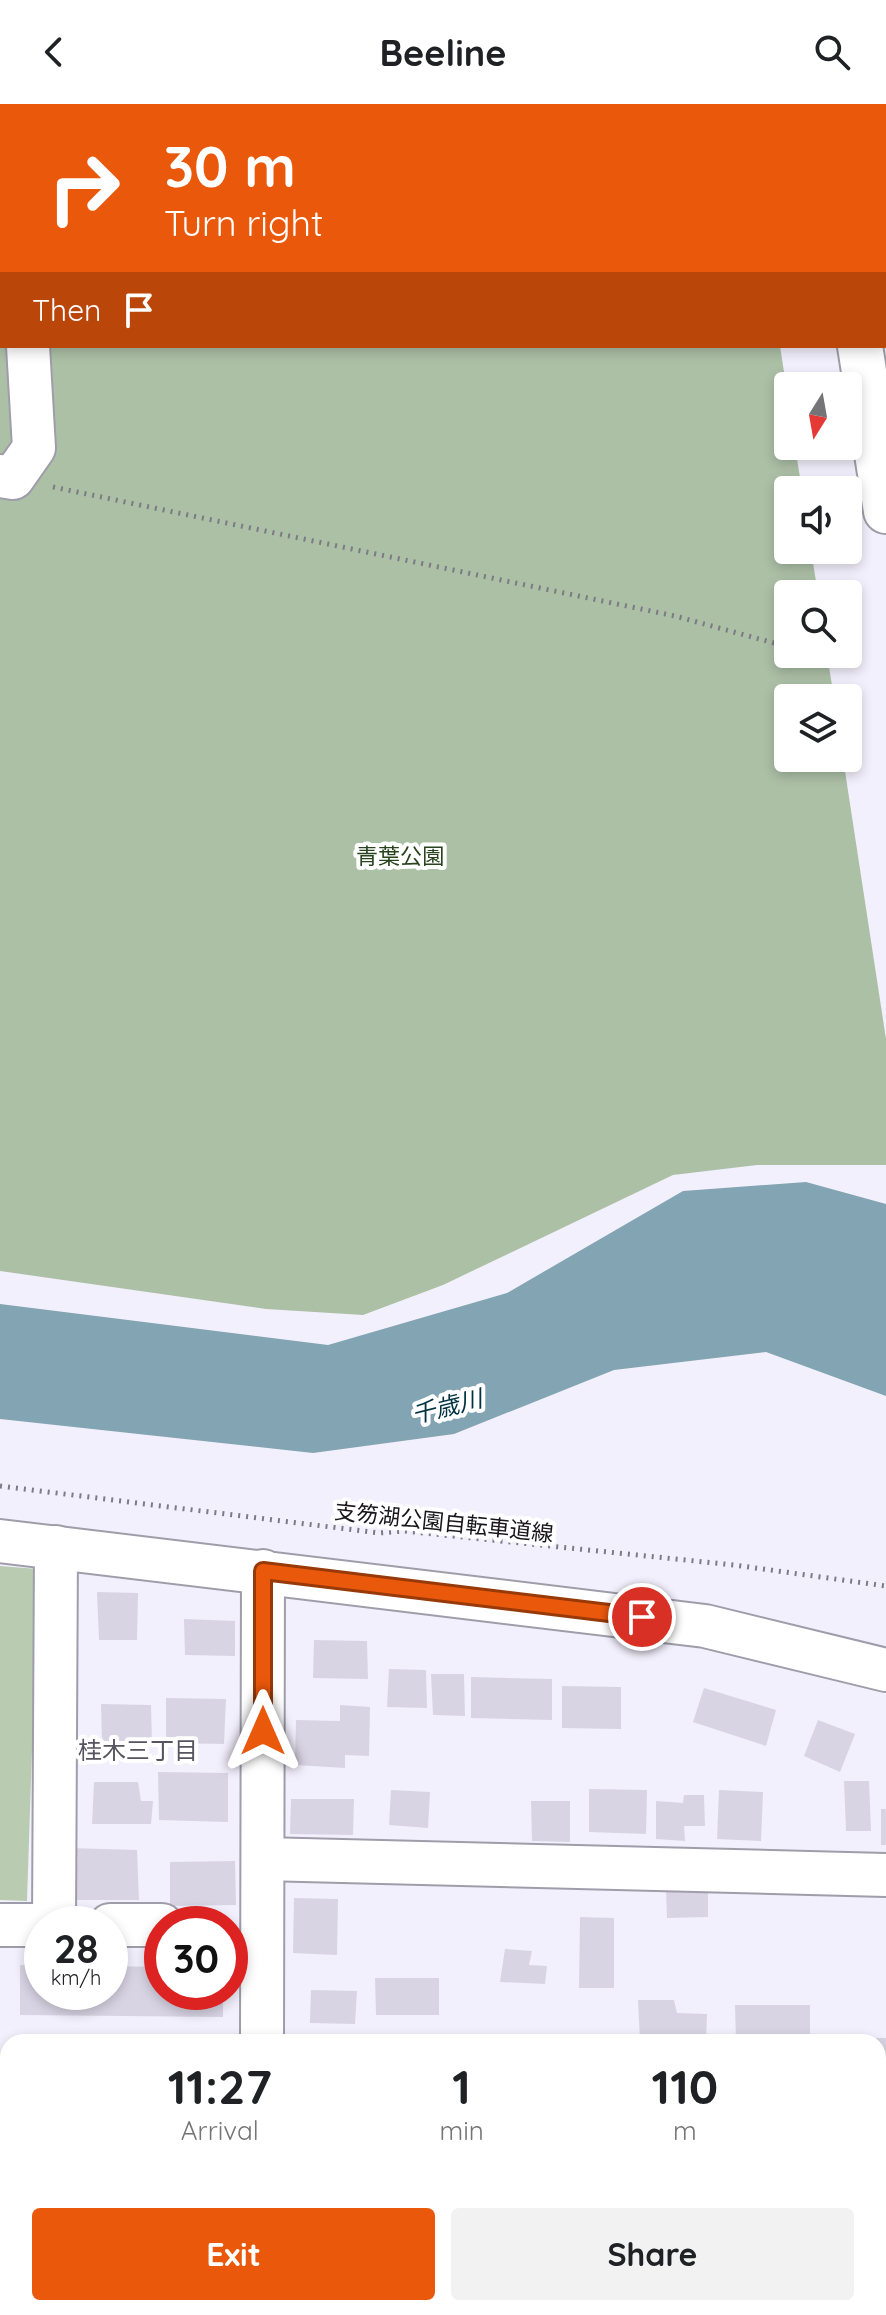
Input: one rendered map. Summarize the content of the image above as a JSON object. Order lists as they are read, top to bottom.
{
  "streets": {
    "path": ["支笏湖公園自転車道線"]
  },
  "districts": ["桂木三丁目"],
  "water": ["千歳川"],
  "parks": ["青葉公園"],
  "north": "bottom",
  "page": {
    "header": "Beeline",
    "turn": ["30 m", "Turn right"],
    "then": "Then",
    "speed": "28 km/h",
    "limit": "30",
    "eta": [
      "11:27",
      "Arrival",
      "1",
      "min",
      "110",
      "m"
    ],
    "buttons": ["Exit", "Share"]
  }
}
